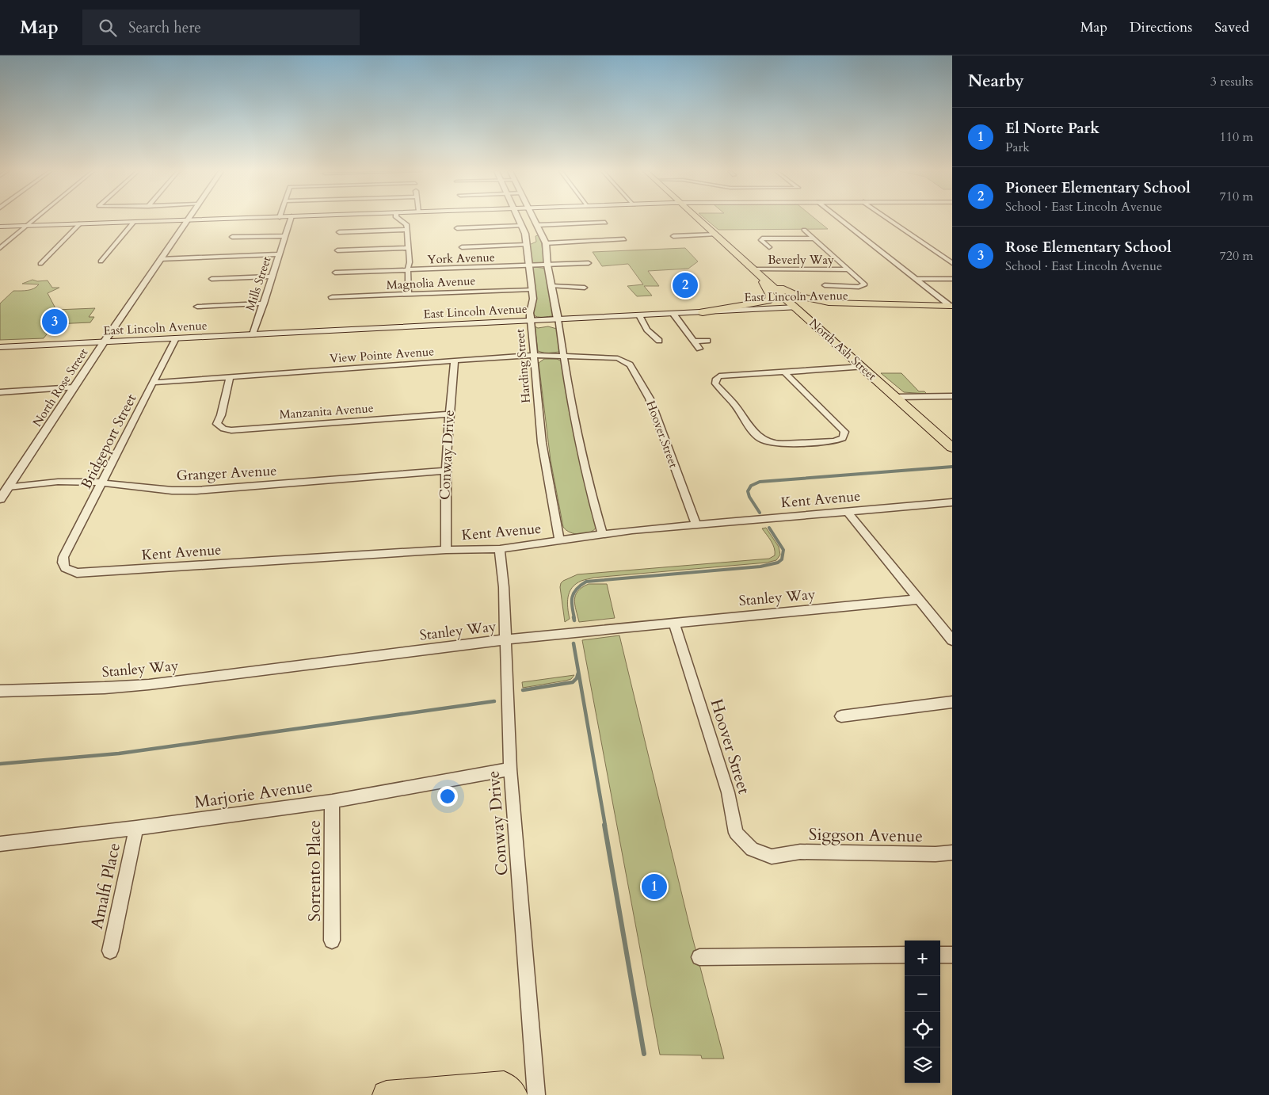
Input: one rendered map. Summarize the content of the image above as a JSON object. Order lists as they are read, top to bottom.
{
  "streets": {
    "main road": ["East Lincoln Avenue", "North Ash Street"],
    "street": [
      "York Avenue",
      "Beverly Way",
      "Magnolia Avenue",
      "Mills Street",
      "View Pointe Avenue",
      "Harding Street",
      "North Rose Street",
      "Manzanita Avenue",
      "Hoover Street",
      "Bridgeport Street",
      "Conway Drive",
      "Granger Avenue",
      "Kent Avenue",
      "Stanley Way",
      "Marjorie Avenue",
      "Siggson Avenue",
      "Sorrento Place",
      "Amalfi Place"
    ]
  },
  "crossings": [
    ["York Avenue", "Harding Street"],
    ["Beverly Way", "North Ash Street"],
    ["Magnolia Avenue", "Harding Street"],
    ["Mills Street", "East Lincoln Avenue"],
    ["East Lincoln Avenue", "North Ash Street"],
    ["East Lincoln Avenue", "Harding Street"],
    ["East Lincoln Avenue", "North Rose Street"],
    ["East Lincoln Avenue", "Bridgeport Street"],
    ["View Pointe Avenue", "Harding Street"],
    ["View Pointe Avenue", "Manzanita Avenue"],
    ["View Pointe Avenue", "Hoover Street"],
    ["View Pointe Avenue", "Bridgeport Street"],
    ["View Pointe Avenue", "Conway Drive"],
    ["Harding Street", "Kent Avenue"],
    ["North Rose Street", "Granger Avenue"],
    ["Manzanita Avenue", "Conway Drive"],
    ["Hoover Street", "Kent Avenue"],
    ["Hoover Street", "Stanley Way"],
    ["Hoover Street", "Siggson Avenue"],
    ["Bridgeport Street", "Granger Avenue"],
    ["Bridgeport Street", "Kent Avenue"],
    ["Conway Drive", "Granger Avenue"],
    ["Conway Drive", "Kent Avenue"],
    ["Conway Drive", "Stanley Way"],
    ["Conway Drive", "Marjorie Avenue"],
    ["Marjorie Avenue", "Sorrento Place"],
    ["Marjorie Avenue", "Amalfi Place"]
  ],
  "page": {
    "header": "Map",
    "search": "Search here",
    "nav": ["Map", "Directions", "Saved"],
    "heading": ["Nearby", "3 results"],
    "list": [
      {
        "mark": "1",
        "name": "El Norte Park",
        "note": "Park",
        "value": "110 m"
      },
      {
        "mark": "2",
        "name": "Pioneer Elementary School",
        "note": "School · East Lincoln Avenue",
        "value": "710 m"
      },
      {
        "mark": "3",
        "name": "Rose Elementary School",
        "note": "School · East Lincoln Avenue",
        "value": "720 m"
      }
    ],
    "pins": ["2", "3", "1"],
    "map_buttons": ["+", "−"]
  }
}
